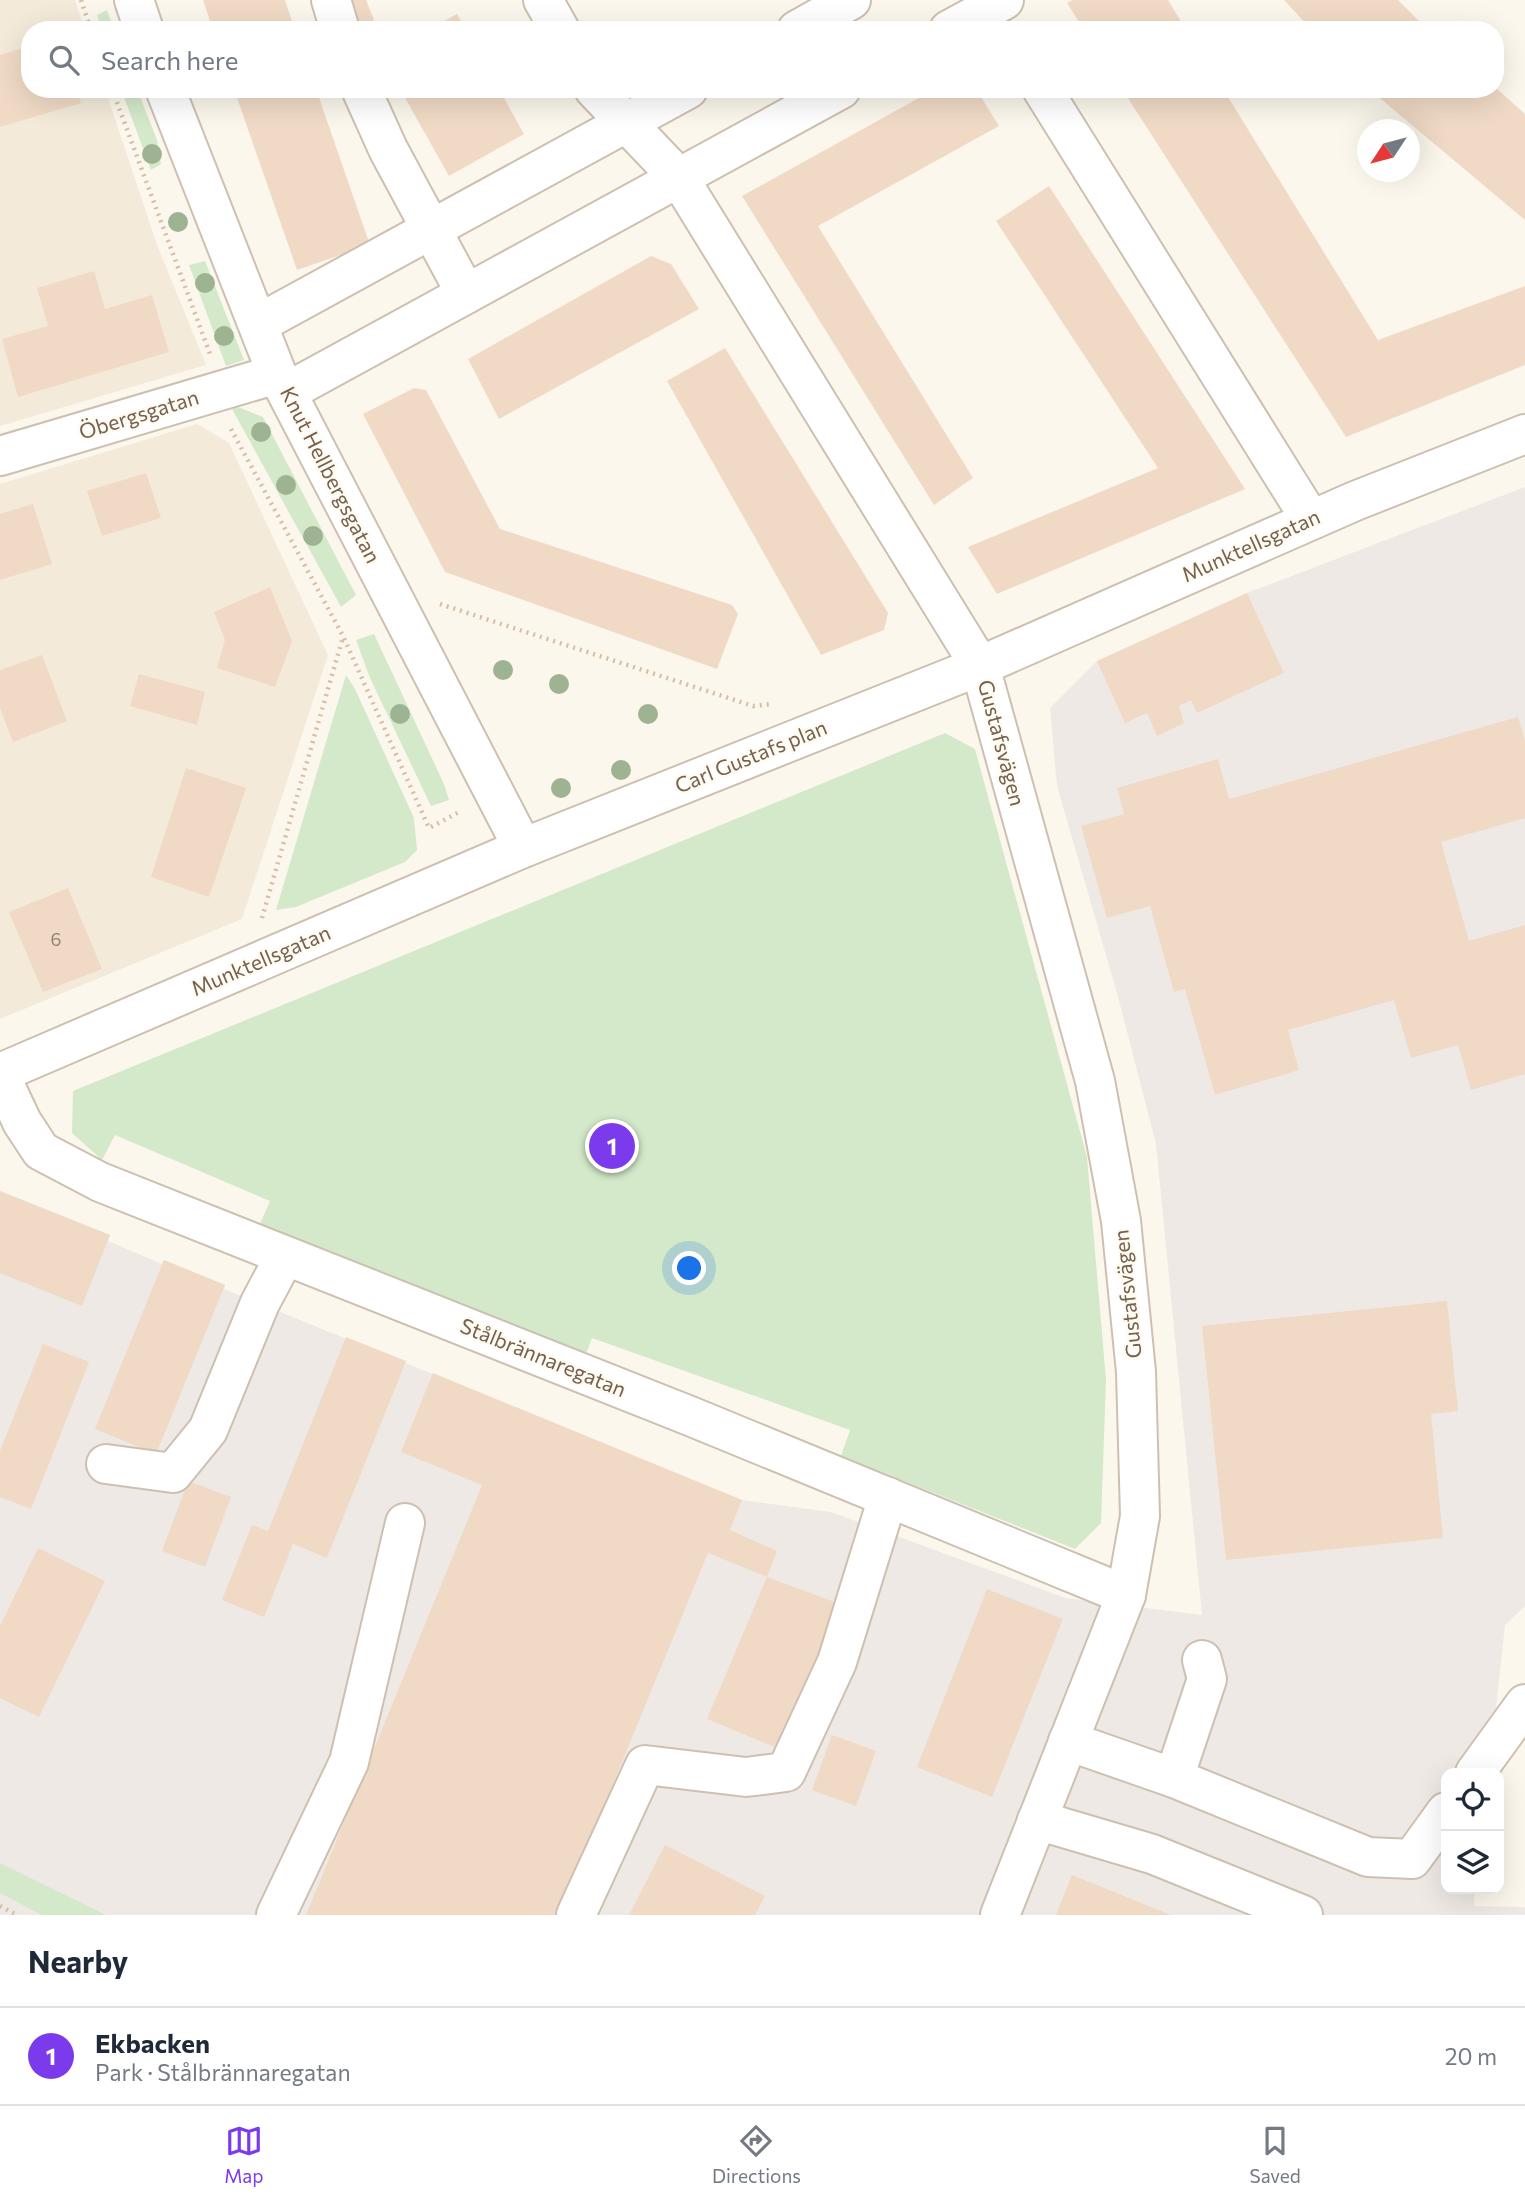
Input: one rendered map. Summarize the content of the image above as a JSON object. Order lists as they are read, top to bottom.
{
  "streets": {
    "street": [
      "Öbergsgatan",
      "Knut Hellbergsgatan",
      "Munktellsgatan",
      "Gustafsvägen",
      "Carl Gustafs plan",
      "Stålbrännaregatan"
    ]
  },
  "crossings": [
    ["Öbergsgatan", "Knut Hellbergsgatan"],
    ["Öbergsgatan", "Gustafsvägen"],
    ["Knut Hellbergsgatan", "Munktellsgatan"],
    ["Knut Hellbergsgatan", "Carl Gustafs plan"],
    ["Munktellsgatan", "Gustafsvägen"],
    ["Munktellsgatan", "Carl Gustafs plan"],
    ["Munktellsgatan", "Stålbrännaregatan"],
    ["Gustafsvägen", "Carl Gustafs plan"],
    ["Gustafsvägen", "Stålbrännaregatan"]
  ],
  "house_numbers": ["6"],
  "north": "bottom left",
  "page": {
    "search": "Search here",
    "pins": "1",
    "heading": "Nearby",
    "list": [
      {
        "mark": "1",
        "name": "Ekbacken",
        "note": "Park · Stålbrännaregatan",
        "value": "20 m"
      }
    ],
    "nav": ["Map", "Directions", "Saved"]
  }
}
